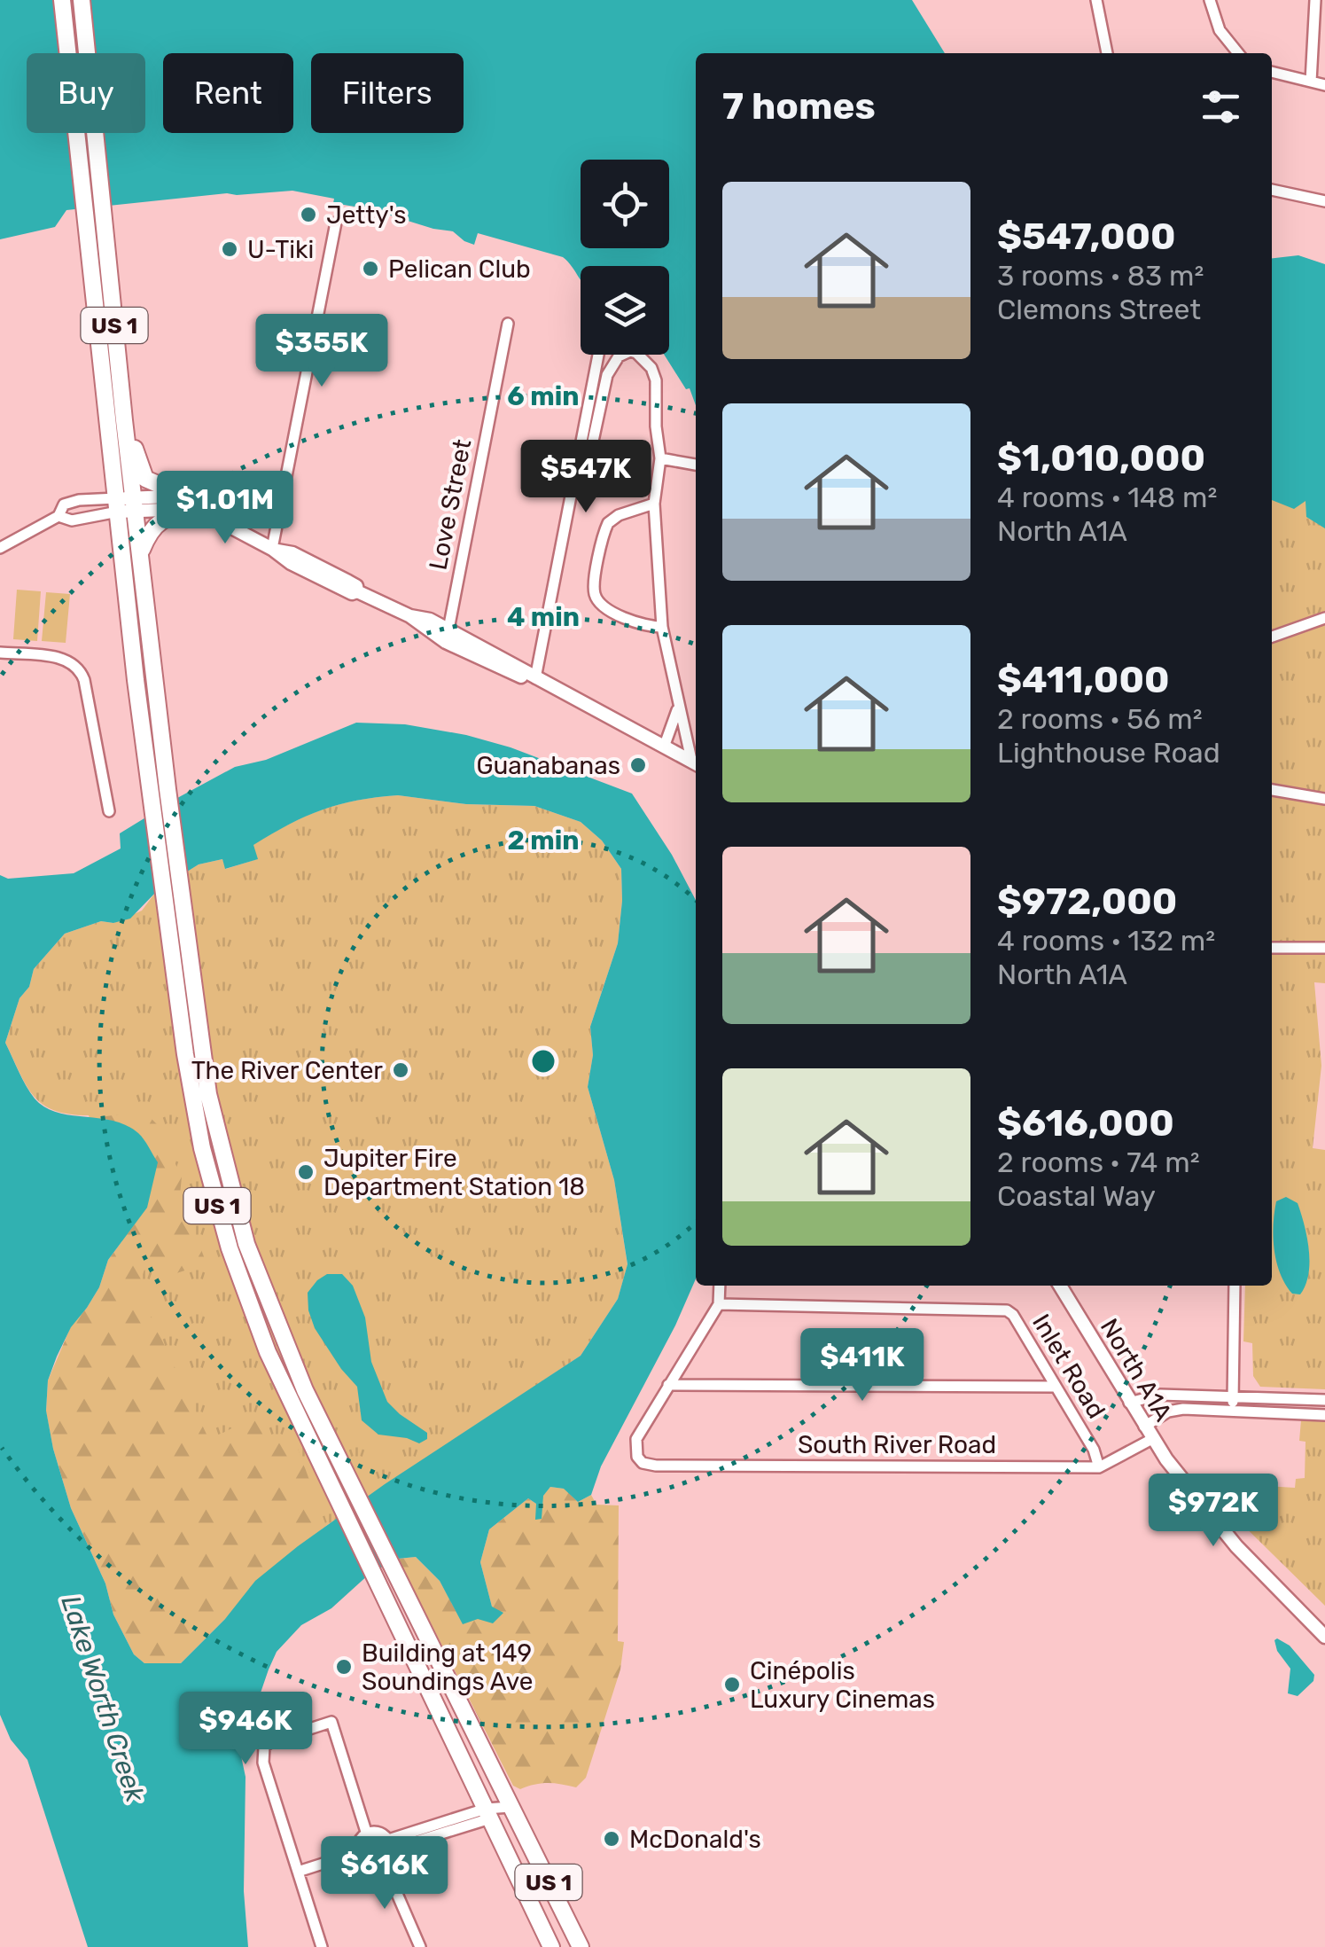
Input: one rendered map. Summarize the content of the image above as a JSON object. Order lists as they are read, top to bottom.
{
  "streets": {
    "main road": ["US 1"],
    "street": [
      "Love Street",
      "Inlet Road",
      "North A1A",
      "South River Road"
    ]
  },
  "crossings": [
    ["Inlet Road", "South River Road"],
    ["North A1A", "South River Road"]
  ],
  "water": ["Lake Worth Creek"],
  "places": [
    "Jetty's",
    "U-Tiki",
    "Pelican Club",
    "Guanabanas",
    "The River Center",
    "Jupiter Fire Department Station 18",
    "Building at 149 Soundings Ave",
    "Cinépolis Luxury Cinemas",
    "McDonald's"
  ],
  "page": {
    "chip": ["Buy", "Rent", "Filters"],
    "heading": "7 homes",
    "list": [
      {
        "name": "$547,000",
        "note": "3 rooms · 83 m² · Clemons Street"
      },
      {
        "name": "$1,010,000",
        "note": "4 rooms · 148 m² · North A1A"
      },
      {
        "name": "$411,000",
        "note": "2 rooms · 56 m² · Lighthouse Road"
      },
      {
        "name": "$972,000",
        "note": "4 rooms · 132 m² · North A1A"
      },
      {
        "name": "$616,000",
        "note": "2 rooms · 74 m² · Coastal Way"
      }
    ],
    "price": [
      "$355K",
      "$547K",
      "$1.01M",
      "$411K",
      "$972K",
      "$946K",
      "$616K"
    ]
  },
  "rings": ["6 min", "4 min", "2 min"]
}
